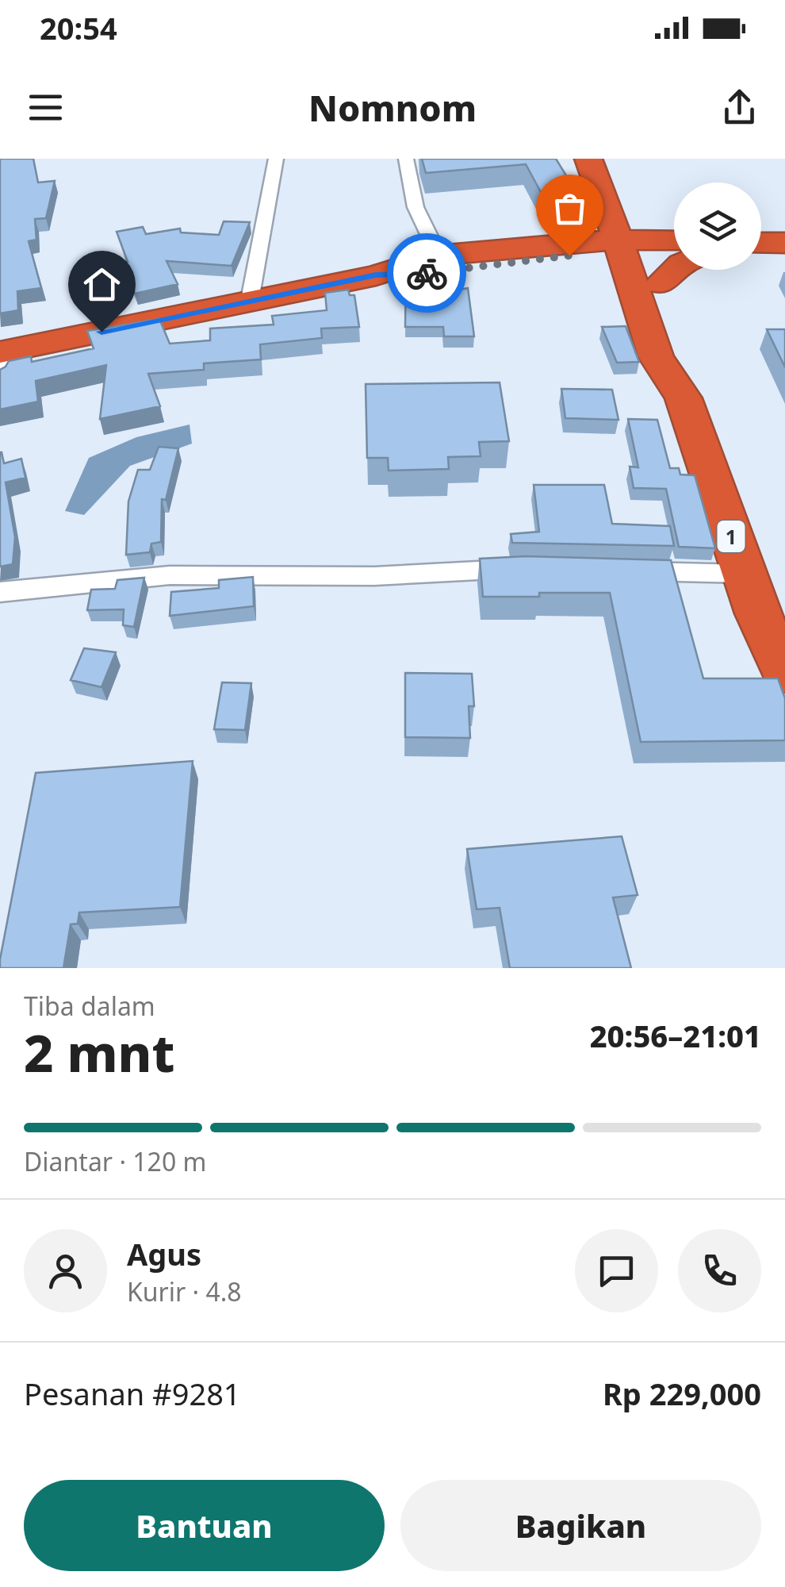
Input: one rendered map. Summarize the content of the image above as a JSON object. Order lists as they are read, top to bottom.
{
  "streets": {
    "highway": ["1"]
  },
  "page": {
    "status": "20:54",
    "header": "Nomnom",
    "heading": ["2 mnt", "Tiba dalam", "20:56–21:01"],
    "panel": [
      "Agus",
      "Kurir · 4.8",
      "Pesanan #9281",
      "Rp 229,000"
    ],
    "bar": "Diantar · 120 m",
    "buttons": ["Bantuan", "Bagikan"]
  }
}
